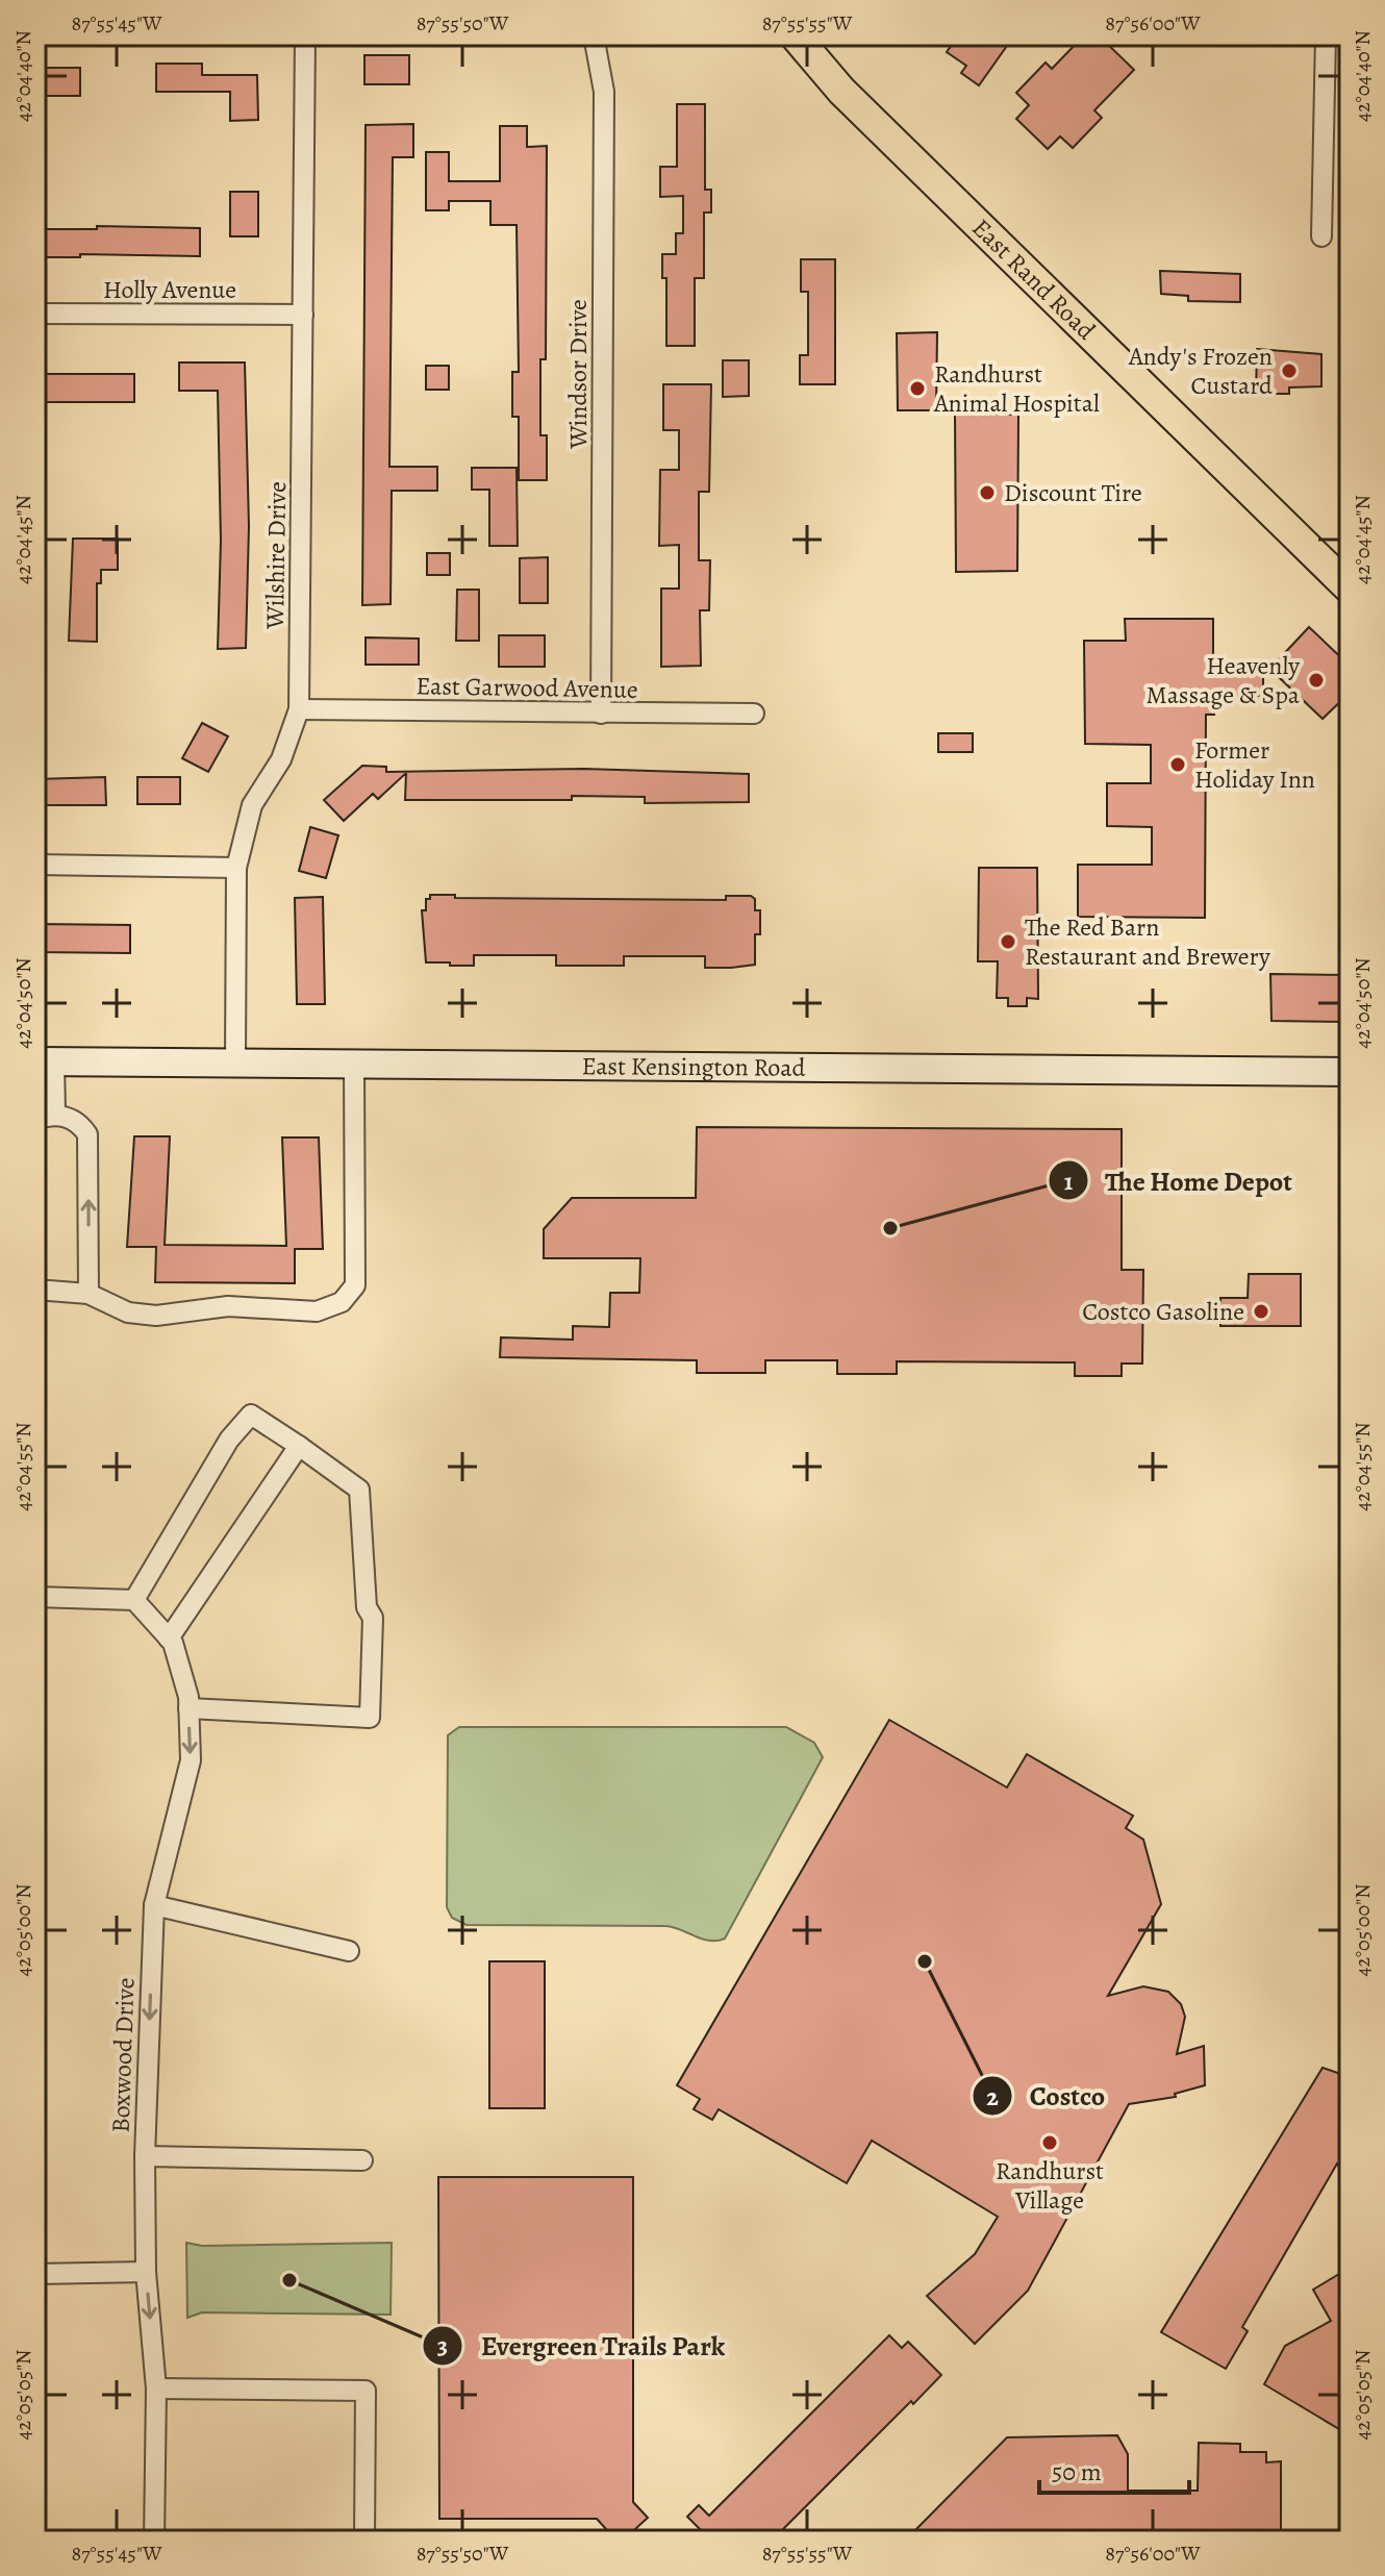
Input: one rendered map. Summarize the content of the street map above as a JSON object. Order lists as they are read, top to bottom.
{
  "streets": {
    "main road": ["East Rand Road", "East Kensington Road"],
    "street": [
      "Holly Avenue",
      "Windsor Drive",
      "Wilshire Drive",
      "East Garwood Avenue",
      "Boxwood Drive"
    ]
  },
  "crossings": [
    ["Holly Avenue", "Wilshire Drive"],
    ["Windsor Drive", "East Garwood Avenue"],
    ["Wilshire Drive", "East Garwood Avenue"],
    ["Wilshire Drive", "East Kensington Road"]
  ],
  "one_way": ["Boxwood Drive"],
  "places": [
    "Andy's Frozen Custard",
    "Randhurst Animal Hospital",
    "Discount Tire",
    "Heavenly Massage & Spa",
    "Former Holiday Inn",
    "The Red Barn Restaurant and Brewery",
    "The Home Depot",
    "Costco Gasoline",
    "Costco",
    "Randhurst Village",
    "Evergreen Trails Park"
  ],
  "scale_bar": "50 m",
  "coordinates": [
    "87°55'45\"W",
    "87°55'50\"W",
    "87°55'55\"W",
    "87°56'00\"W",
    "42°04'40\"N",
    "42°04'45\"N",
    "42°04'50\"N",
    "42°04'55\"N",
    "42°05'00\"N",
    "42°05'05\"N"
  ]
}
